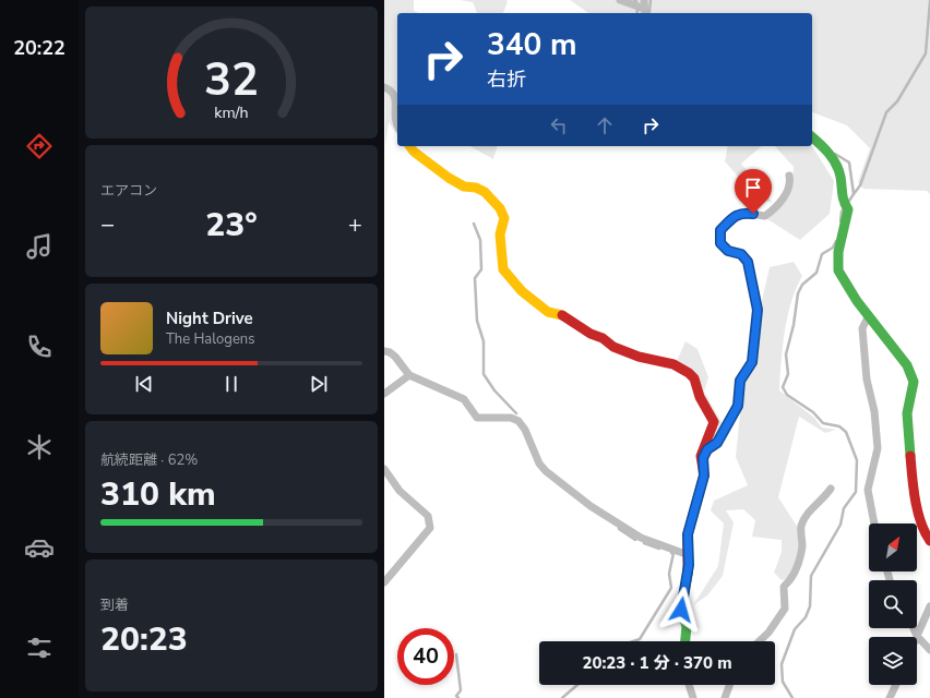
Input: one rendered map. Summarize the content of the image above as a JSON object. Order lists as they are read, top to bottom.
{
  "north": "top right",
  "page": {
    "tabs": "20:22",
    "turn": ["340 m", "右折"],
    "tile": [
      "エアコン",
      ["航続距離 · 62%", "310 km"],
      ["到着", "20:23"]
    ],
    "heat": ["−", "23°", "+"],
    "song": ["Night Drive", "The Halogens"],
    "limit": "40",
    "trip": "20:23 · 1 分 · 370 m",
    "gauge": ["32", "km/h"]
  }
}
